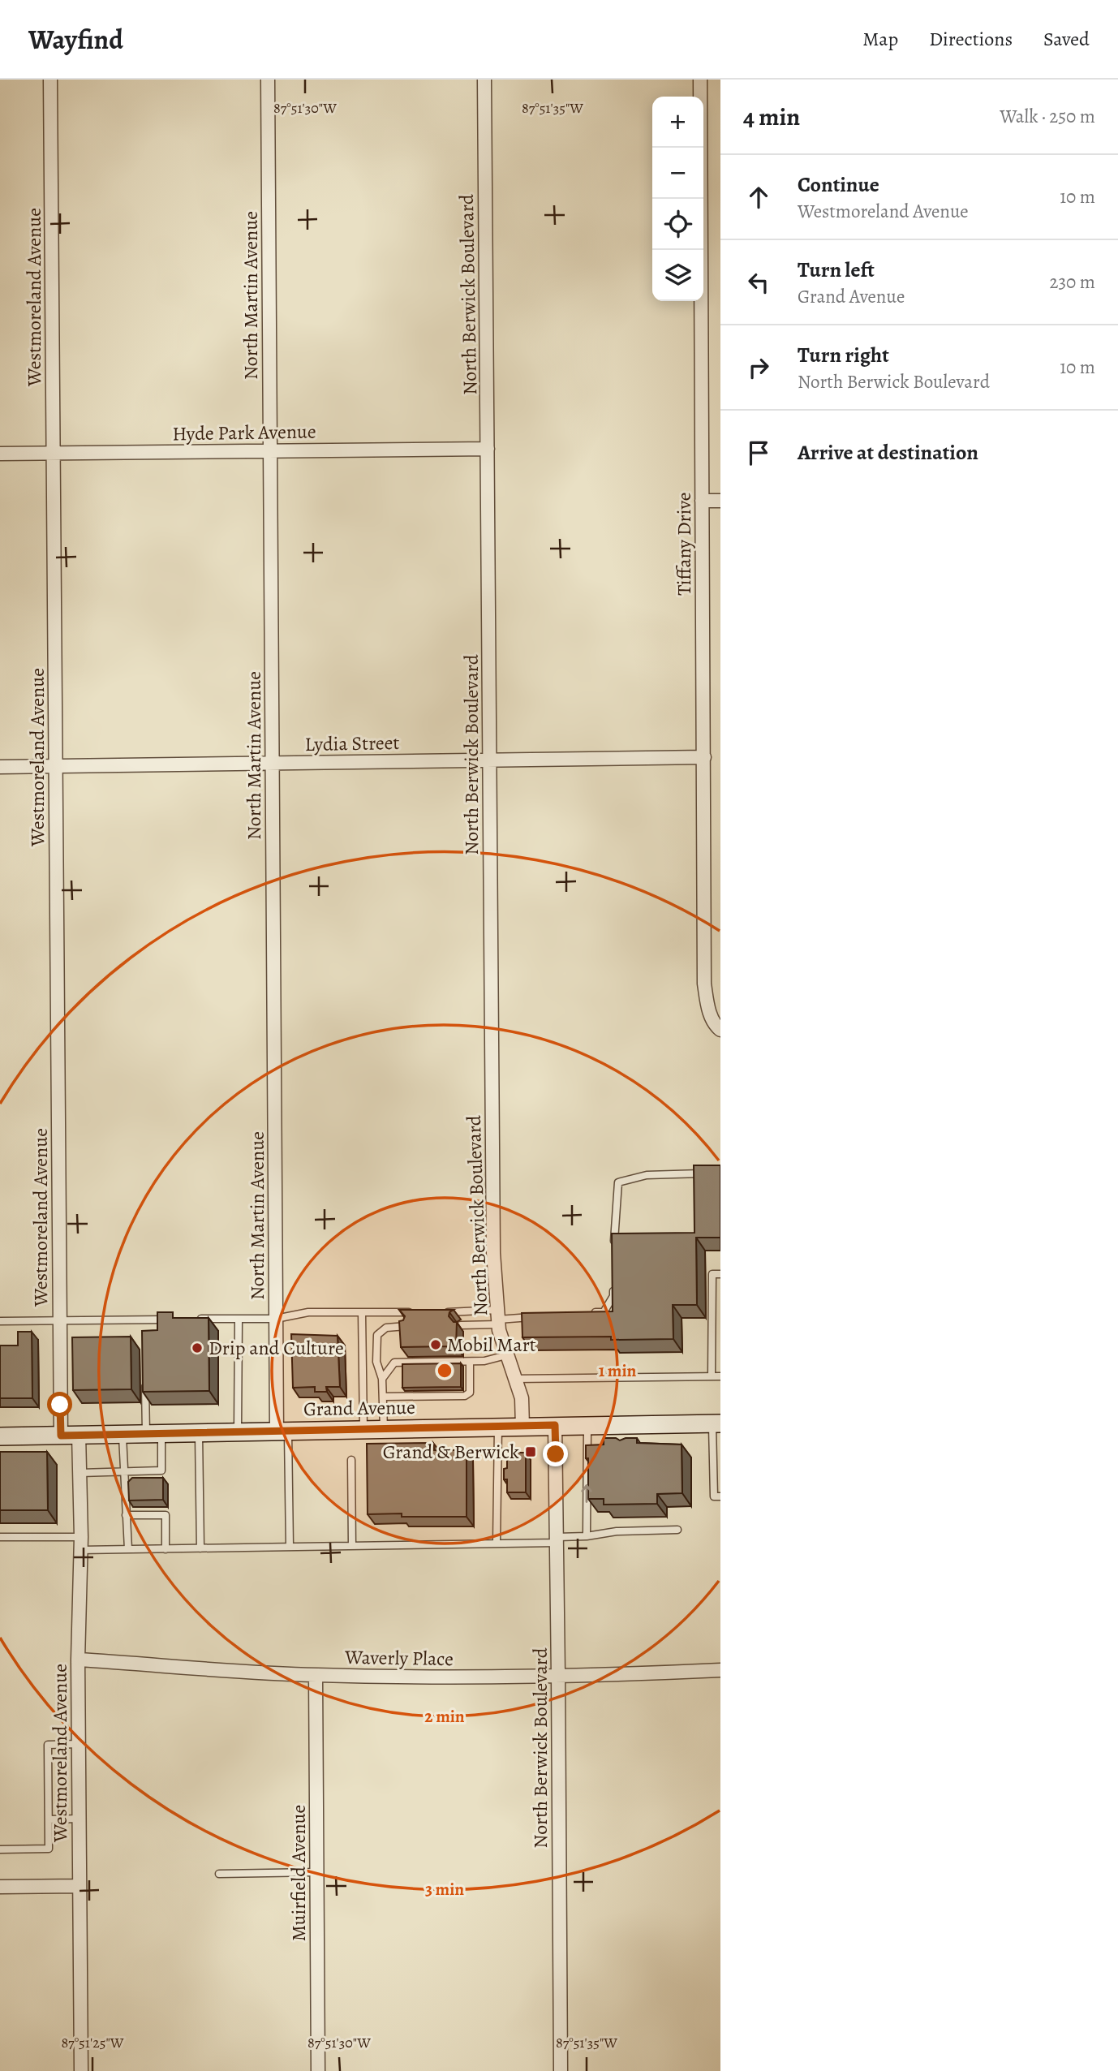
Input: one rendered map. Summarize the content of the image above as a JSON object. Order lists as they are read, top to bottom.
{
  "streets": {
    "main road": ["Grand Avenue"],
    "street": [
      "North Berwick Boulevard",
      "North Martin Avenue",
      "Westmoreland Avenue",
      "Hyde Park Avenue",
      "Tiffany Drive",
      "Lydia Street",
      "Waverly Place",
      "Muirfield Avenue"
    ]
  },
  "crossings": [
    ["North Berwick Boulevard", "Hyde Park Avenue"],
    ["North Berwick Boulevard", "Lydia Street"],
    ["North Berwick Boulevard", "Grand Avenue"],
    ["North Berwick Boulevard", "Waverly Place"],
    ["North Martin Avenue", "Hyde Park Avenue"],
    ["North Martin Avenue", "Lydia Street"],
    ["North Martin Avenue", "Grand Avenue"],
    ["Westmoreland Avenue", "Hyde Park Avenue"],
    ["Westmoreland Avenue", "Lydia Street"],
    ["Westmoreland Avenue", "Grand Avenue"],
    ["Westmoreland Avenue", "Waverly Place"],
    ["Tiffany Drive", "Lydia Street"],
    ["Waverly Place", "Muirfield Avenue"]
  ],
  "places": {
    "other": ["Mobil Mart", "Drip and Culture"],
    "transit": ["Grand & Berwick"]
  },
  "page": {
    "header": "Wayfind",
    "nav": ["Map", "Directions", "Saved"],
    "heading": ["4 min", "Walk · 250 m"],
    "map_buttons": ["+", "−"],
    "list": [
      ["Continue", "Westmoreland Avenue", "10 m"],
      ["Turn left", "Grand Avenue", "230 m"],
      ["Turn right", "North Berwick Boulevard", "10 m"],
      "Arrive at destination"
    ]
  },
  "coordinates": ["87°51'30\"W", "87°51'35\"W", "87°51'25\"W"],
  "rings": ["1 min", "2 min", "3 min"]
}
